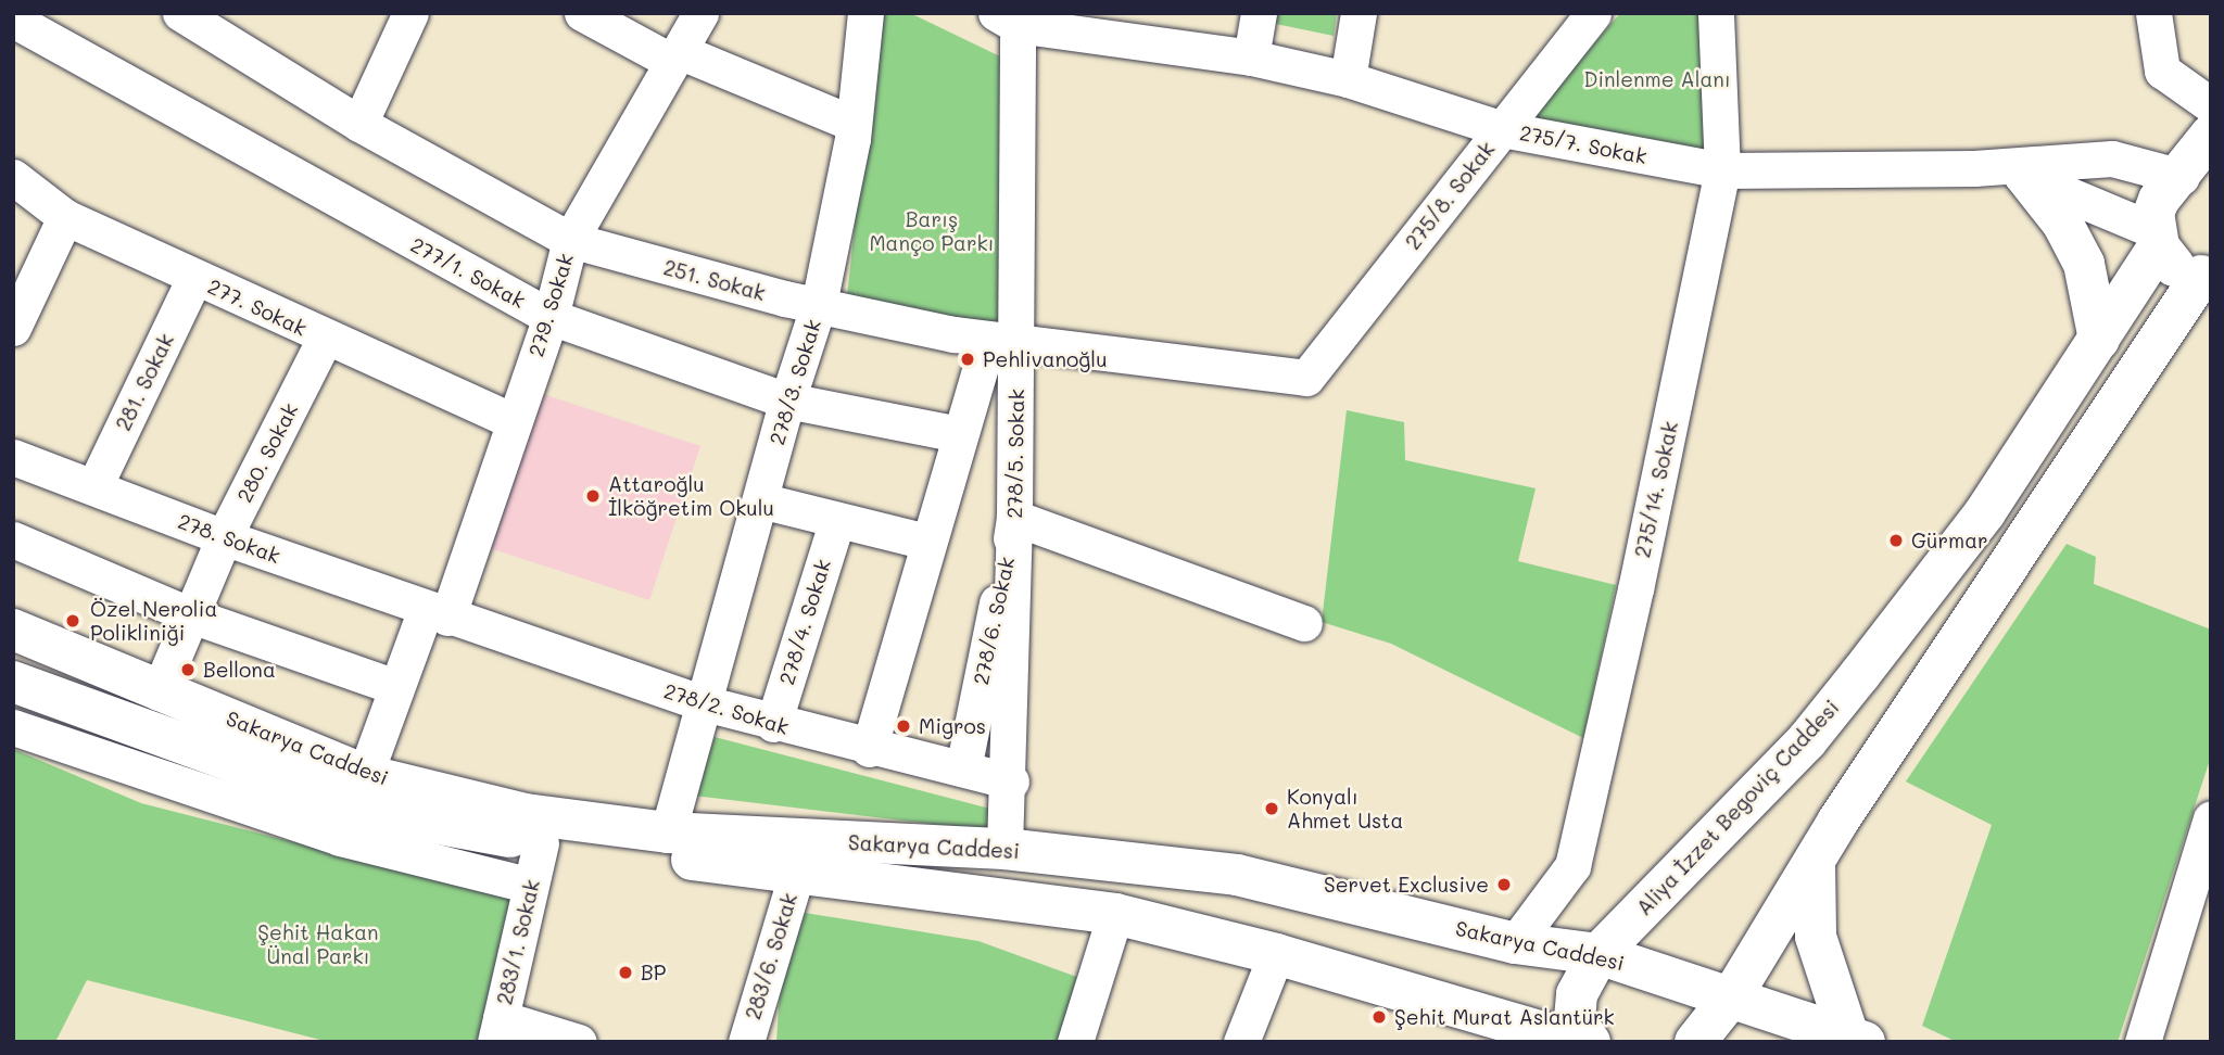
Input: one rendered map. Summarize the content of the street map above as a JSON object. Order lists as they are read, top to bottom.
{
  "streets": {
    "main road": ["Sakarya Caddesi", "Aliya İzzet Begoviç Caddesi"],
    "street": [
      "275/7. Sokak",
      "275/8. Sokak",
      "277/1. Sokak",
      "251. Sokak",
      "279. Sokak",
      "277. Sokak",
      "281. Sokak",
      "278/3. Sokak",
      "280. Sokak",
      "278/5. Sokak",
      "275/14. Sokak",
      "278. Sokak",
      "278/6. Sokak",
      "278/4. Sokak",
      "278/2. Sokak",
      "283/1. Sokak",
      "283/6. Sokak"
    ]
  },
  "crossings": [
    ["275/7. Sokak", "275/8. Sokak"],
    ["275/7. Sokak", "278/5. Sokak"],
    ["275/7. Sokak", "275/14. Sokak"],
    ["275/7. Sokak", "Aliya İzzet Begoviç Caddesi"],
    ["275/8. Sokak", "251. Sokak"],
    ["277/1. Sokak", "279. Sokak"],
    ["277/1. Sokak", "278/3. Sokak"],
    ["277/1. Sokak", "278/5. Sokak"],
    ["251. Sokak", "279. Sokak"],
    ["251. Sokak", "278/3. Sokak"],
    ["251. Sokak", "278/5. Sokak"],
    ["279. Sokak", "277. Sokak"],
    ["279. Sokak", "278. Sokak"],
    ["279. Sokak", "278/2. Sokak"],
    ["279. Sokak", "Sakarya Caddesi"],
    ["277. Sokak", "281. Sokak"],
    ["277. Sokak", "280. Sokak"],
    ["281. Sokak", "278. Sokak"],
    ["278/3. Sokak", "278/2. Sokak"],
    ["278/3. Sokak", "Sakarya Caddesi"],
    ["280. Sokak", "278. Sokak"],
    ["280. Sokak", "Sakarya Caddesi"],
    ["278/5. Sokak", "278/6. Sokak"],
    ["278/5. Sokak", "278/2. Sokak"],
    ["278/5. Sokak", "Sakarya Caddesi"],
    ["275/14. Sokak", "Sakarya Caddesi"],
    ["278. Sokak", "278/2. Sokak"],
    ["278/6. Sokak", "278/2. Sokak"],
    ["278/4. Sokak", "278/2. Sokak"],
    ["Sakarya Caddesi", "Aliya İzzet Begoviç Caddesi"],
    ["Sakarya Caddesi", "283/1. Sokak"],
    ["Sakarya Caddesi", "283/6. Sokak"]
  ],
  "parks": ["Dinlenme Alanı", "Barış Manço Parkı", "Şehit Hakan Ünal Parkı"],
  "places": [
    "Pehlivanoğlu",
    "Attaroğlu İlköğretim Okulu",
    "Gürmar",
    "Özel Nerolia Polikliniği",
    "Bellona",
    "Migros",
    "Konyalı Ahmet Usta",
    "Servet Exclusive",
    "BP",
    "Şehit Murat Aslantürk"
  ]
}
